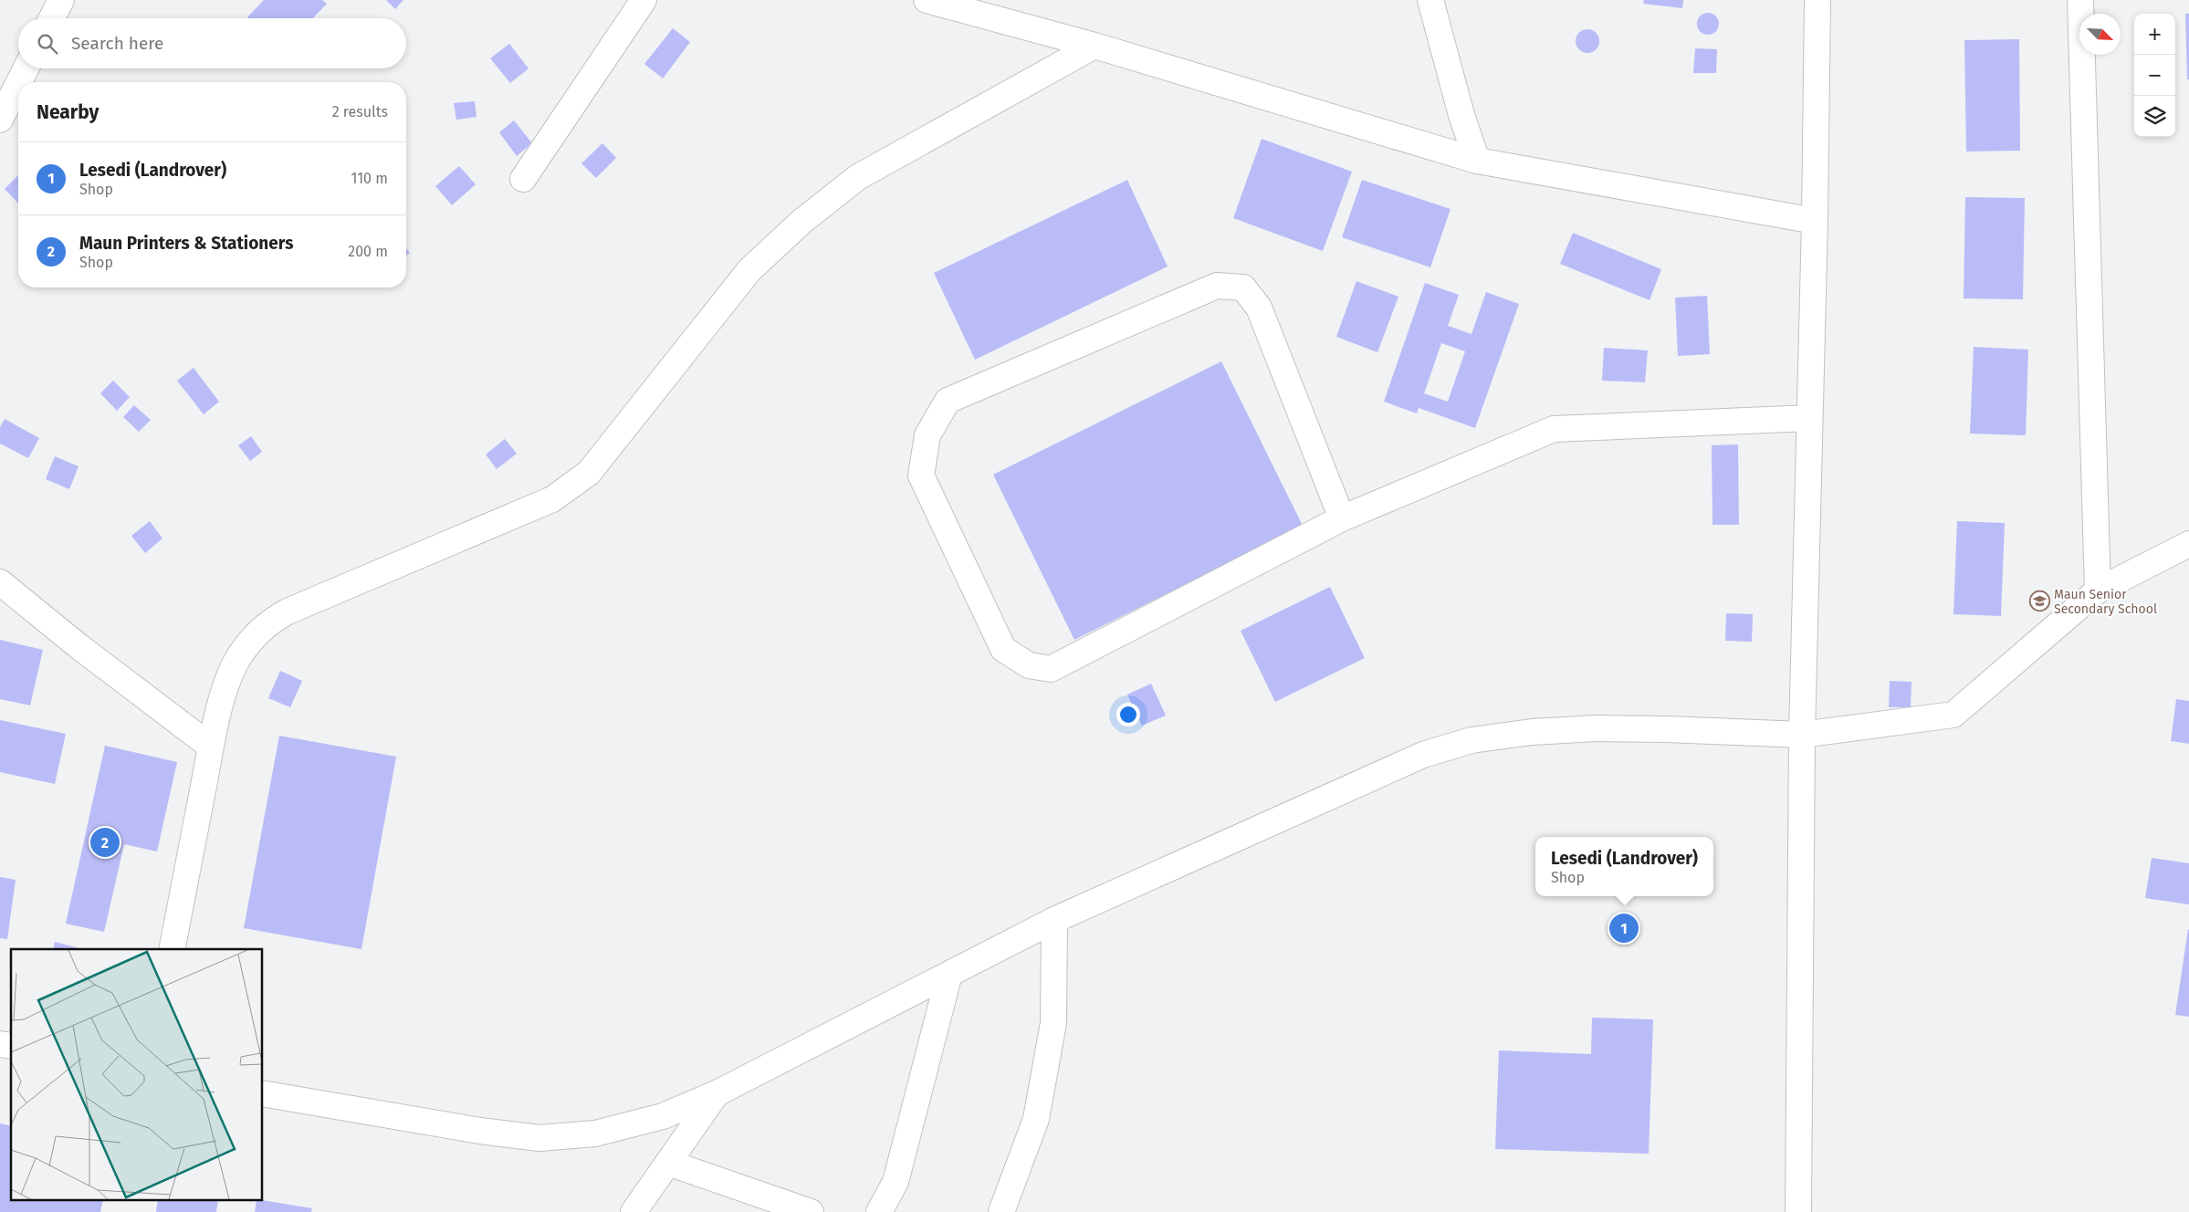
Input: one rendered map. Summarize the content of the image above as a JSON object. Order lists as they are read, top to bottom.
{
  "places": {
    "school or university": ["Maun Senior Secondary School"]
  },
  "north": "bottom right",
  "page": {
    "map_buttons": ["+", "−"],
    "search": "Search here",
    "heading": ["Nearby", "2 results"],
    "list": [
      {
        "mark": "1",
        "name": "Lesedi (Landrover)",
        "note": "Shop",
        "value": "110 m"
      },
      {
        "mark": "2",
        "name": "Maun Printers & Stationers",
        "note": "Shop",
        "value": "200 m"
      }
    ],
    "pins": ["2", "1"],
    "popup": ["Lesedi (Landrover)", "Shop"]
  }
}
